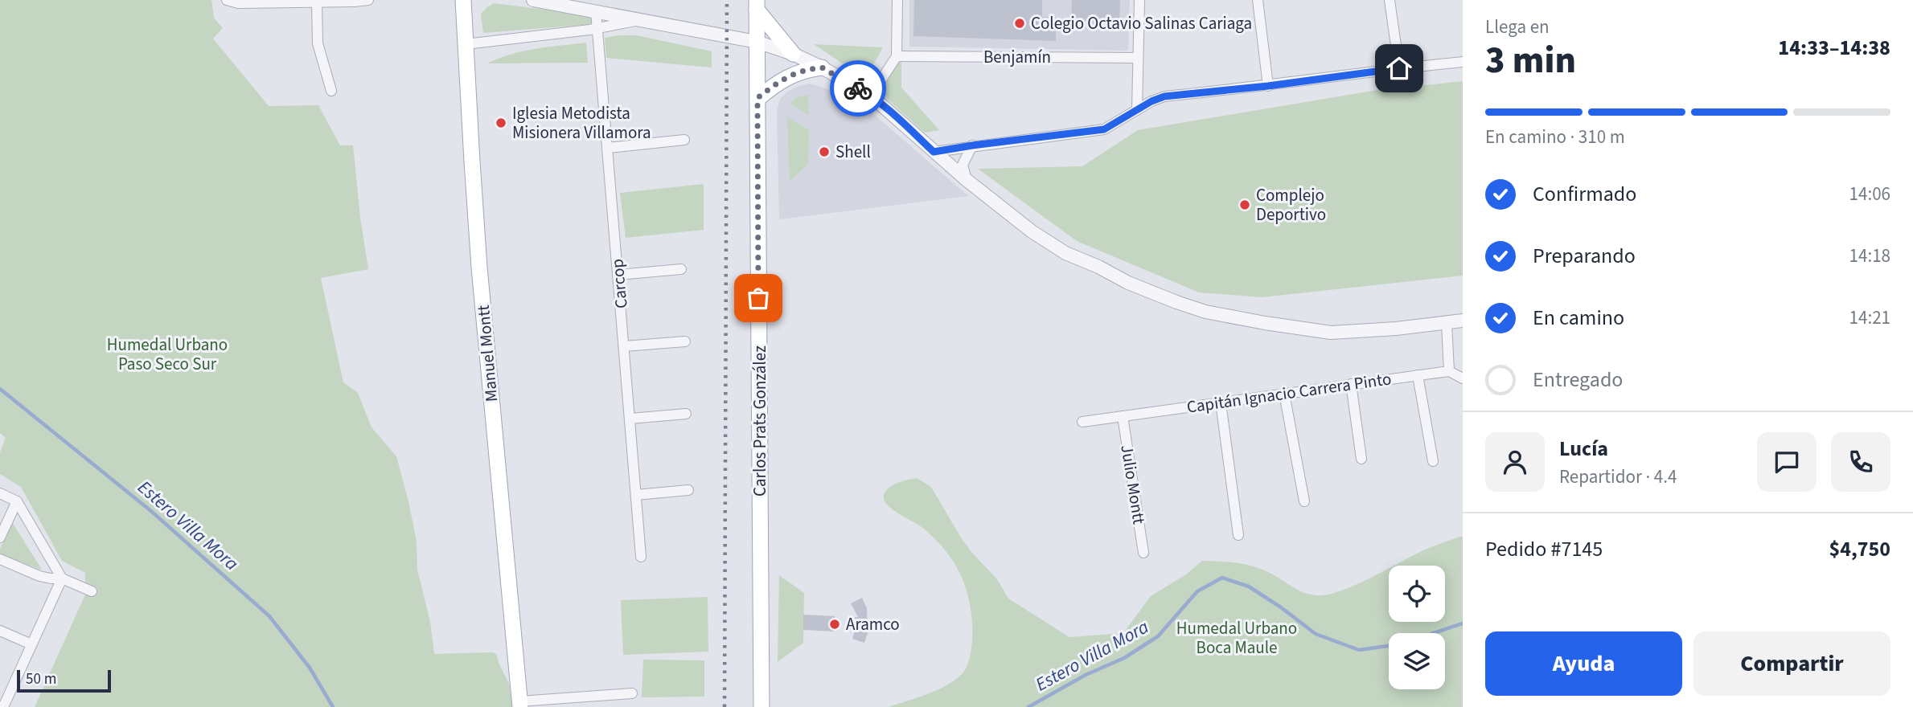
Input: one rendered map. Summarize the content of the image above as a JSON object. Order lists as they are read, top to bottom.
{
  "streets": {
    "main road": ["Manuel Montt", "Carlos Prats González"],
    "street": [
      "Benjamín",
      "Carcop",
      "Capitán Ignacio Carrera Pinto",
      "Julio Montt"
    ]
  },
  "crossings": [
    ["Capitán Ignacio Carrera Pinto", "Julio Montt"]
  ],
  "water": ["Estero Villa Mora"],
  "parks": ["Humedal Urbano Paso Seco Sur", "Humedal Urbano Boca Maule"],
  "places": [
    "Colegio Octavio Salinas Cariaga",
    "Iglesia Metodista Misionera Villamora",
    "Shell",
    "Complejo Deportivo",
    "Aramco"
  ],
  "scale_bar": "50 m",
  "page": {
    "heading": ["3 min", "Llega en", "14:33–14:38"],
    "panel": [
      "Lucía",
      "Repartidor · 4.4",
      "Pedido #7145",
      "$4,750"
    ],
    "bar": "En camino · 310 m",
    "list": [
      ["Confirmado", "14:06"],
      ["Preparando", "14:18"],
      ["En camino", "14:21"],
      "Entregado"
    ],
    "buttons": ["Ayuda", "Compartir"],
    "scale": "50 m"
  }
}
